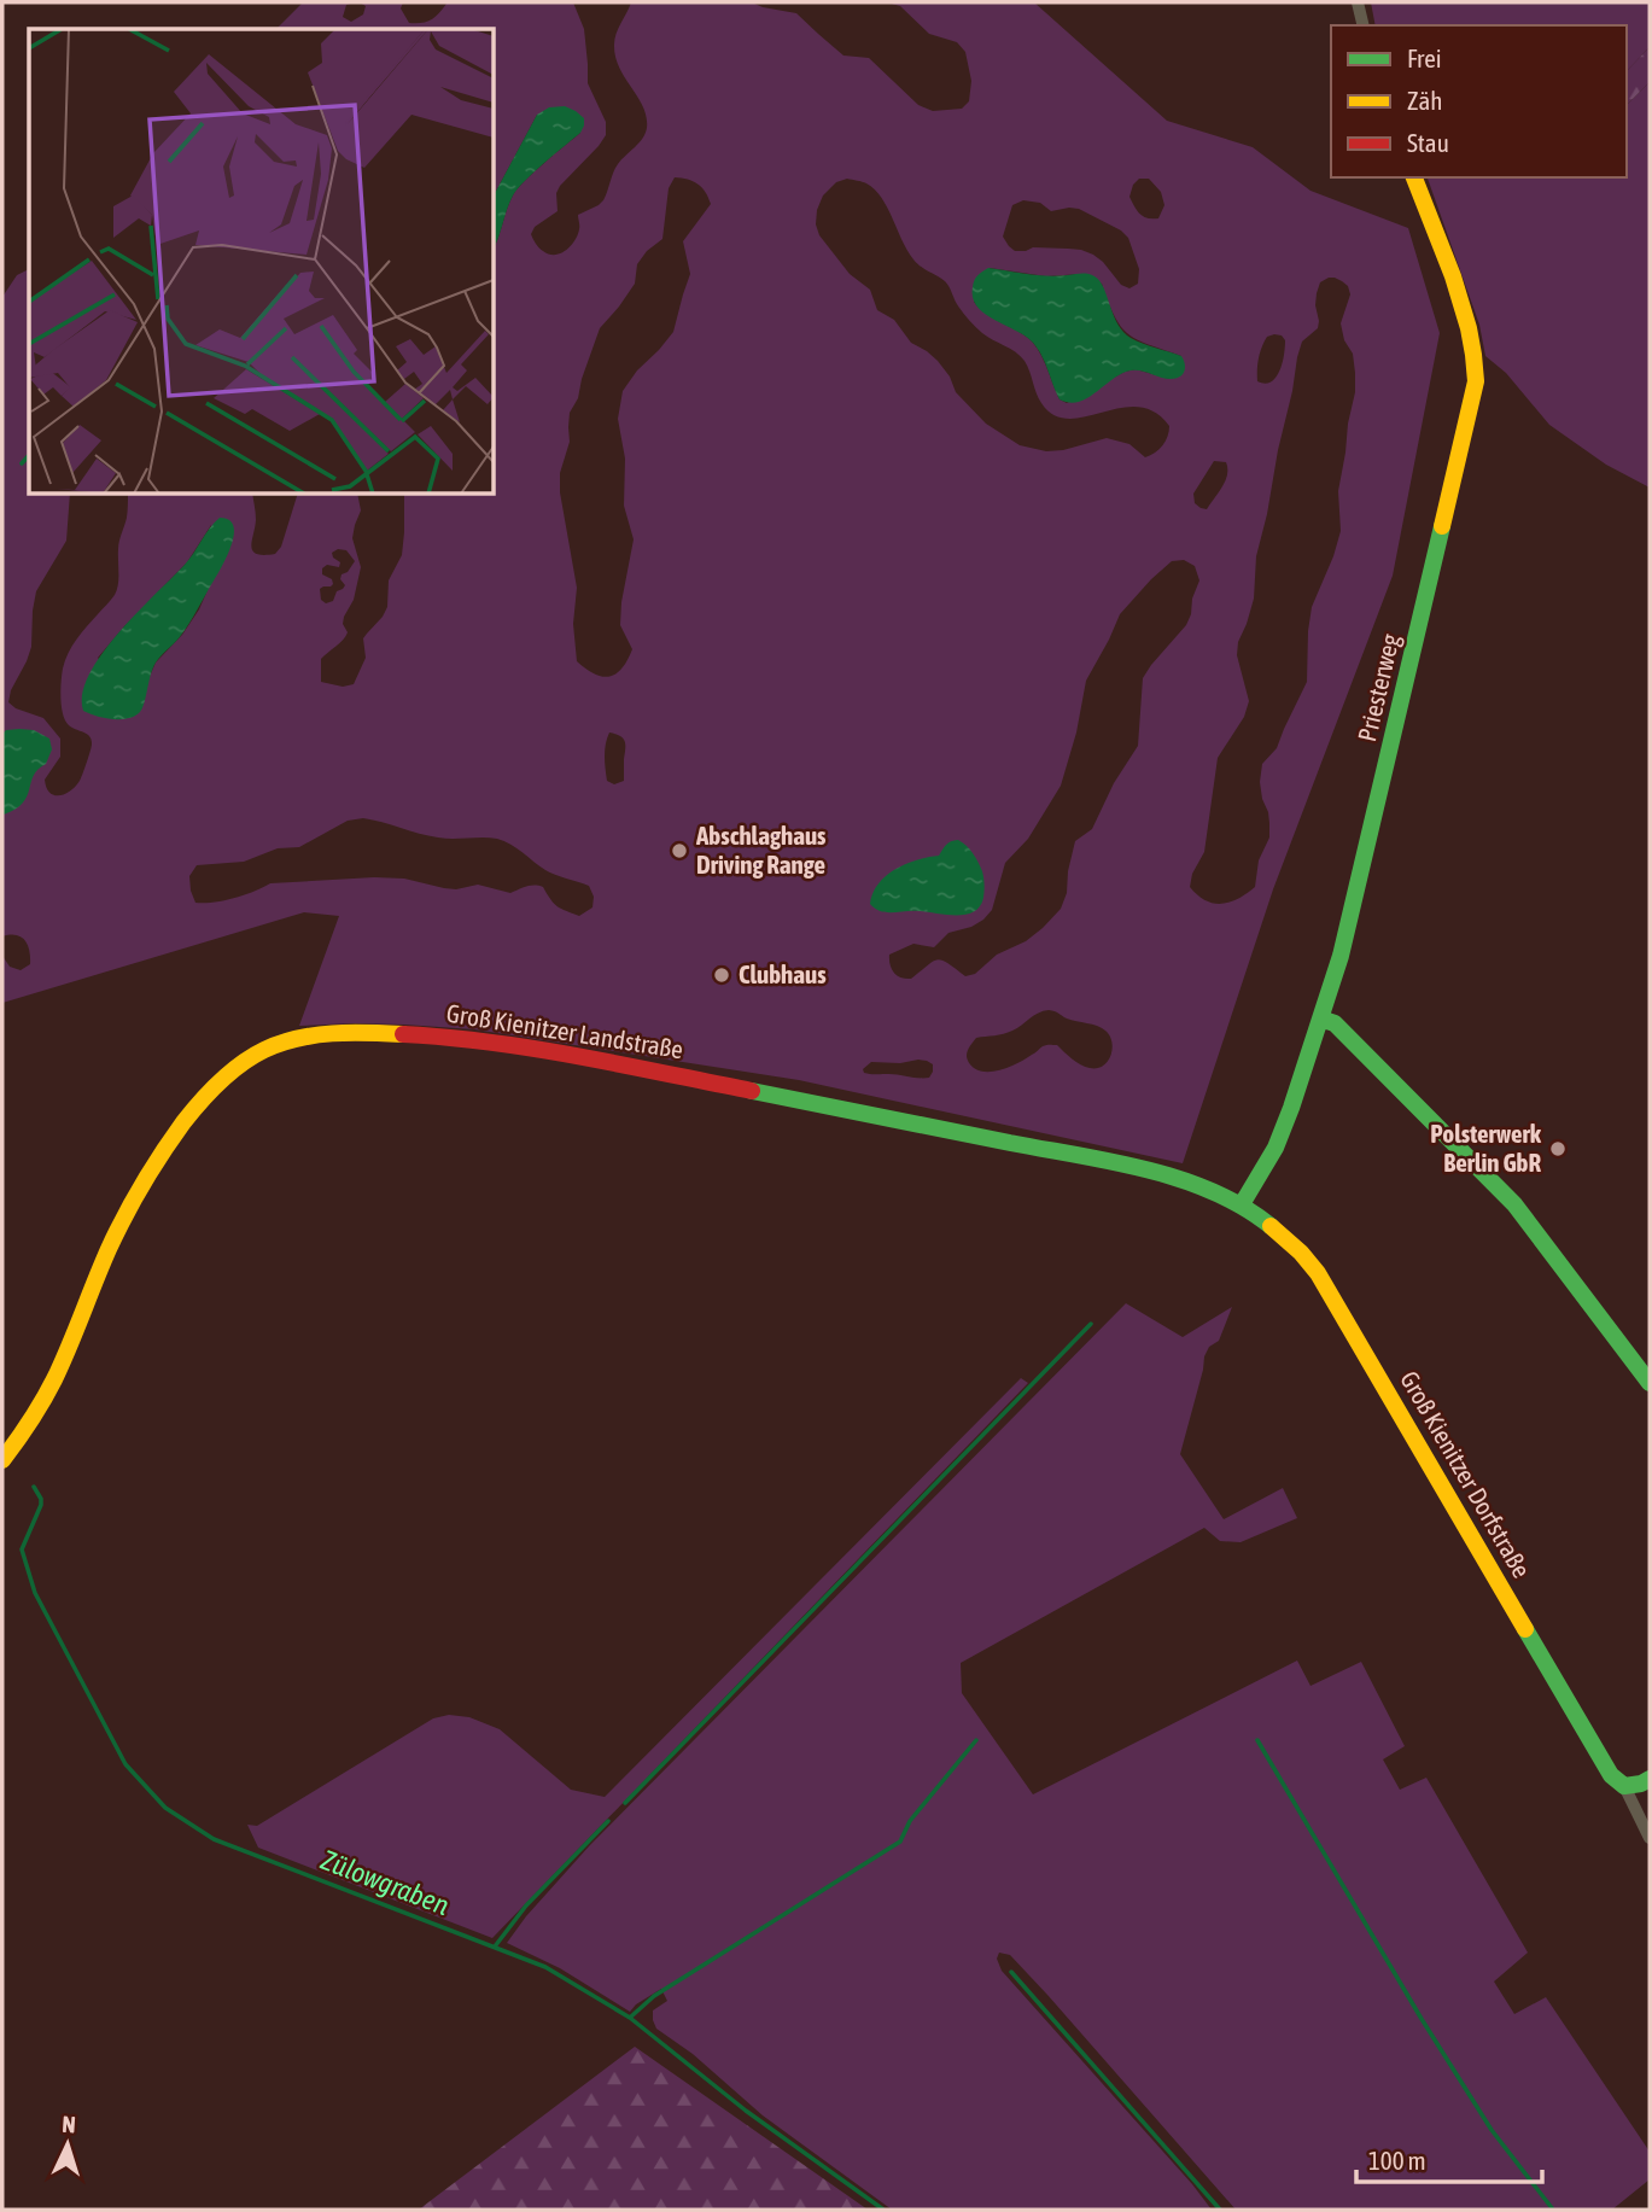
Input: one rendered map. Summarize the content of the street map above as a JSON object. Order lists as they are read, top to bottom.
{
  "streets": {
    "main road": ["Priesterweg", "Groß Kienitzer Landstraße", "Groß Kienitzer Dorfstraße"]
  },
  "crossings": [
    ["Priesterweg", "Groß Kienitzer Dorfstraße"],
    ["Groß Kienitzer Landstraße", "Groß Kienitzer Dorfstraße"]
  ],
  "water": ["Zülowgraben"],
  "places": ["Abschlaghaus Driving Range", "Clubhaus", "Polsterwerk Berlin GbR"],
  "legend": ["Frei", "Zäh", "Stau"],
  "scale_bar": "100 m",
  "north": "top"
}
